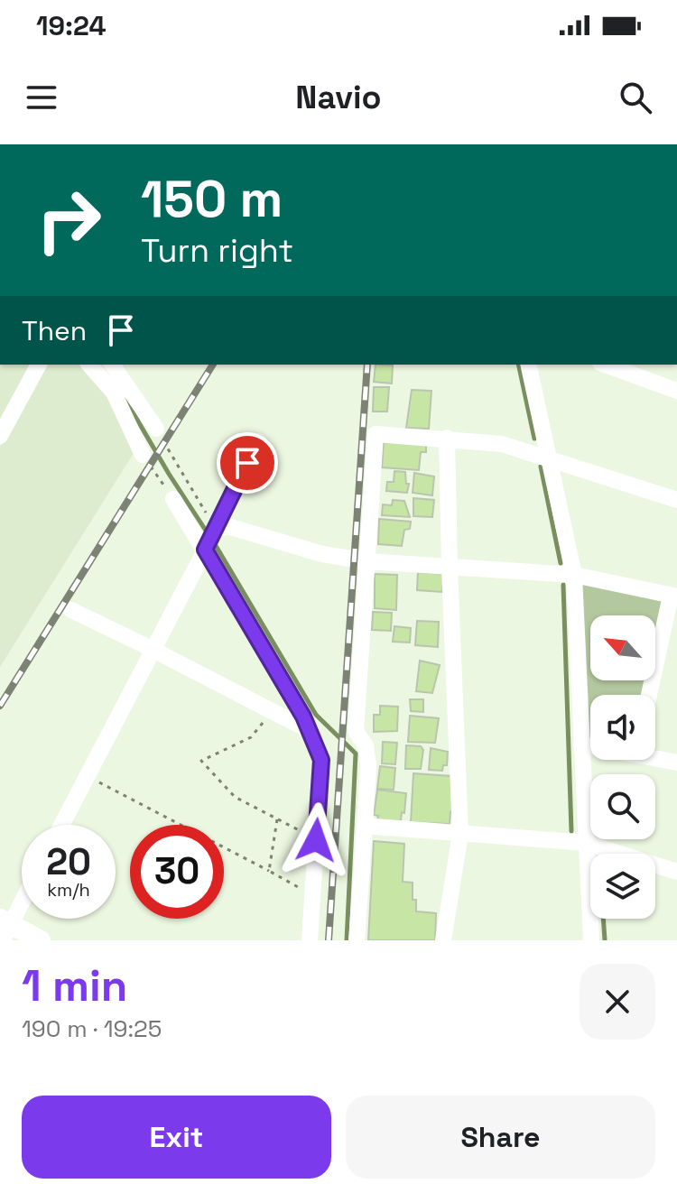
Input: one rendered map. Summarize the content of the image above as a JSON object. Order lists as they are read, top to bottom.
{
  "north": "top left",
  "page": {
    "status": "19:24",
    "header": "Navio",
    "turn": ["150 m", "Turn right"],
    "then": "Then",
    "speed": "20 km/h",
    "limit": "30",
    "heading": ["1 min", "190 m · 19:25"],
    "buttons": ["Exit", "Share"]
  }
}
